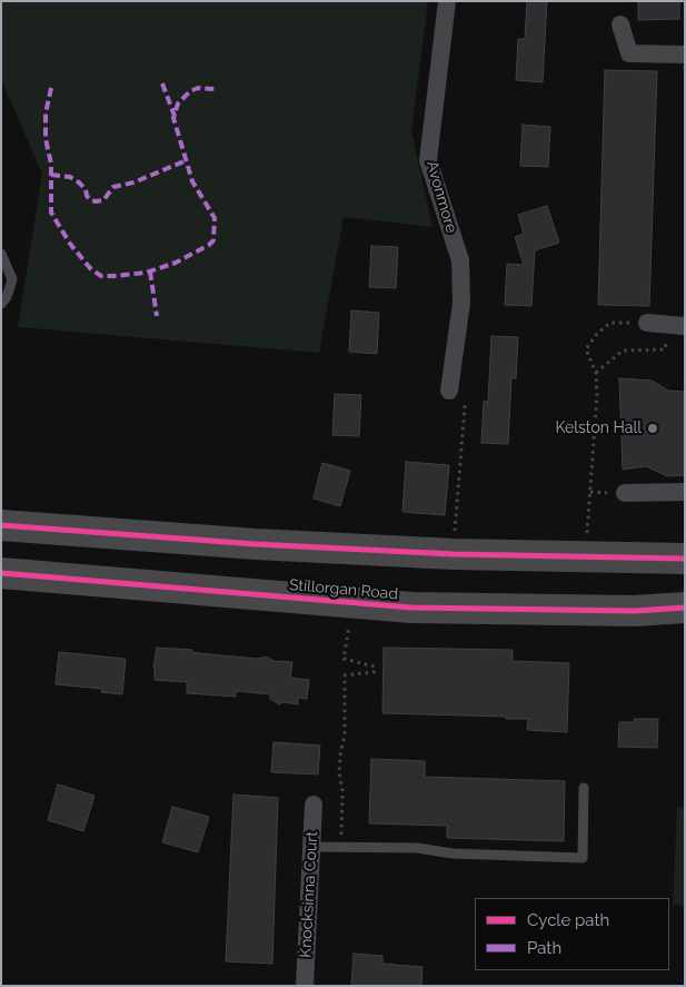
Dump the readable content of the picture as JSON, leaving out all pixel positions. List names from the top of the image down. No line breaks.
{"streets":{"highway":["Stillorgan Road"],"street":["Avonmore","Knocksinna Court"]},"places":["Kelston Hall"],"legend":["Cycle path","Path"]}
